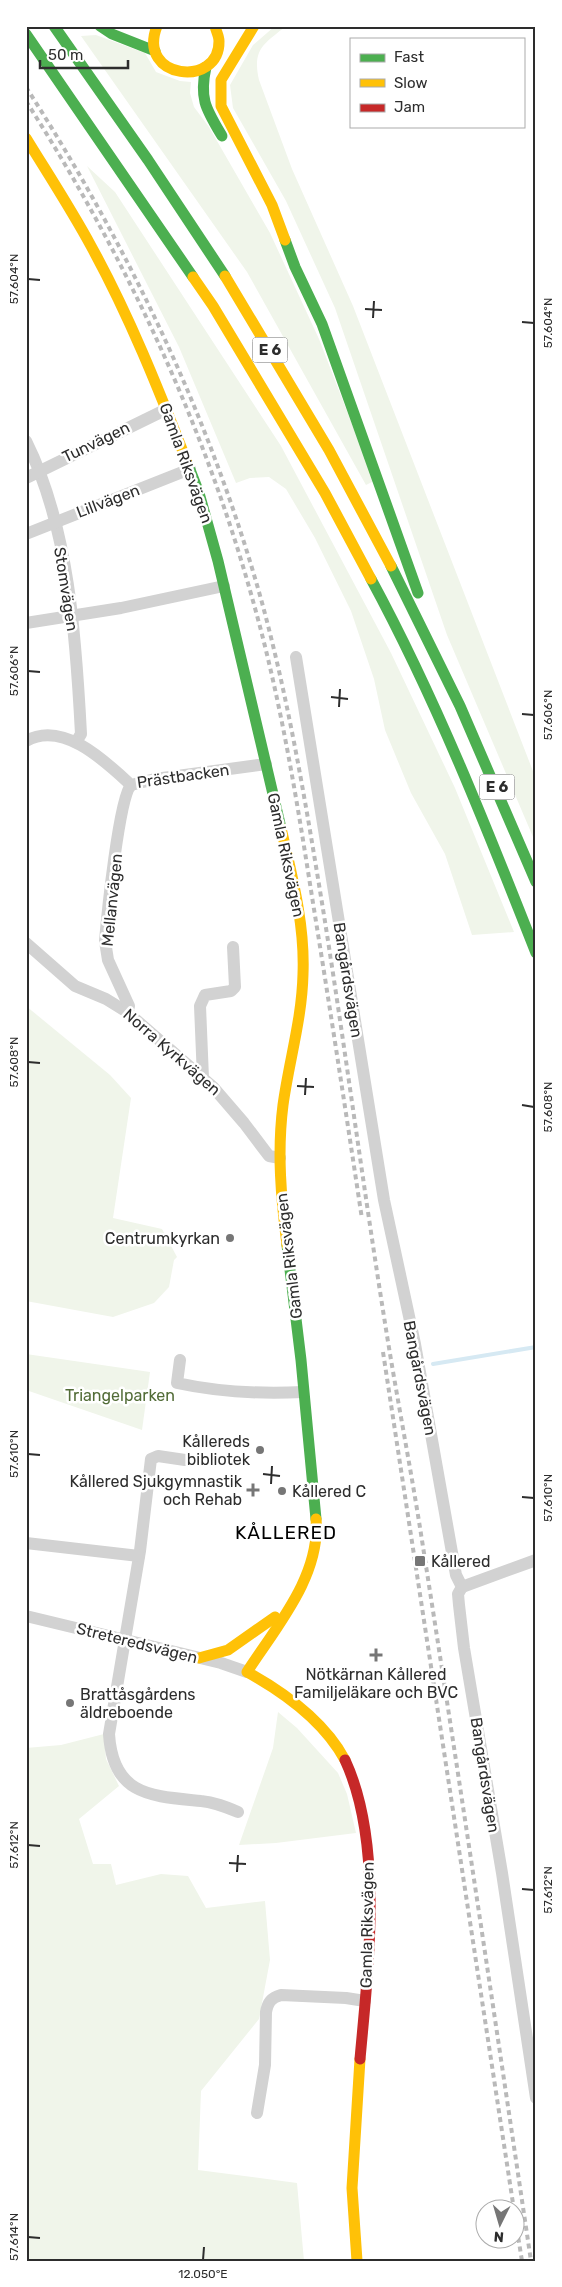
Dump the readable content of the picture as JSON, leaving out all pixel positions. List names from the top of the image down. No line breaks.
{"streets":{"main road":["E 6","Gamla Riksvägen"],"street":["Tunvägen","Lillvägen","Stomvägen","Prästbacken","Mellanvägen","Bangårdsvägen","Norra Kyrkvägen","Streteredsvägen"]},"crossings":[["Tunvägen","Gamla Riksvägen"],["Tunvägen","Stomvägen"],["Gamla Riksvägen","Lillvägen"],["Gamla Riksvägen","Prästbacken"],["Gamla Riksvägen","Norra Kyrkvägen"],["Gamla Riksvägen","Streteredsvägen"],["Lillvägen","Stomvägen"],["Stomvägen","Prästbacken"],["Prästbacken","Mellanvägen"],["Mellanvägen","Norra Kyrkvägen"]],"districts":["KÅLLERED"],"parks":["Triangelparken"],"places":{"other":["Centrumkyrkan","Kållereds bibliotek","Kållered C","Brattåsgårdens äldreboende"],"health":["Kållered Sjukgymnastik och Rehab","Nötkärnan Kållered Familjeläkare och BVC"],"transit":["Kållered"]},"legend":["Fast","Slow","Jam"],"scale_bar":"50 m","north":"bottom","coordinates":["57.604°N","57.606°N","57.608°N","57.610°N","57.612°N","57.614°N","12.050°E"]}
